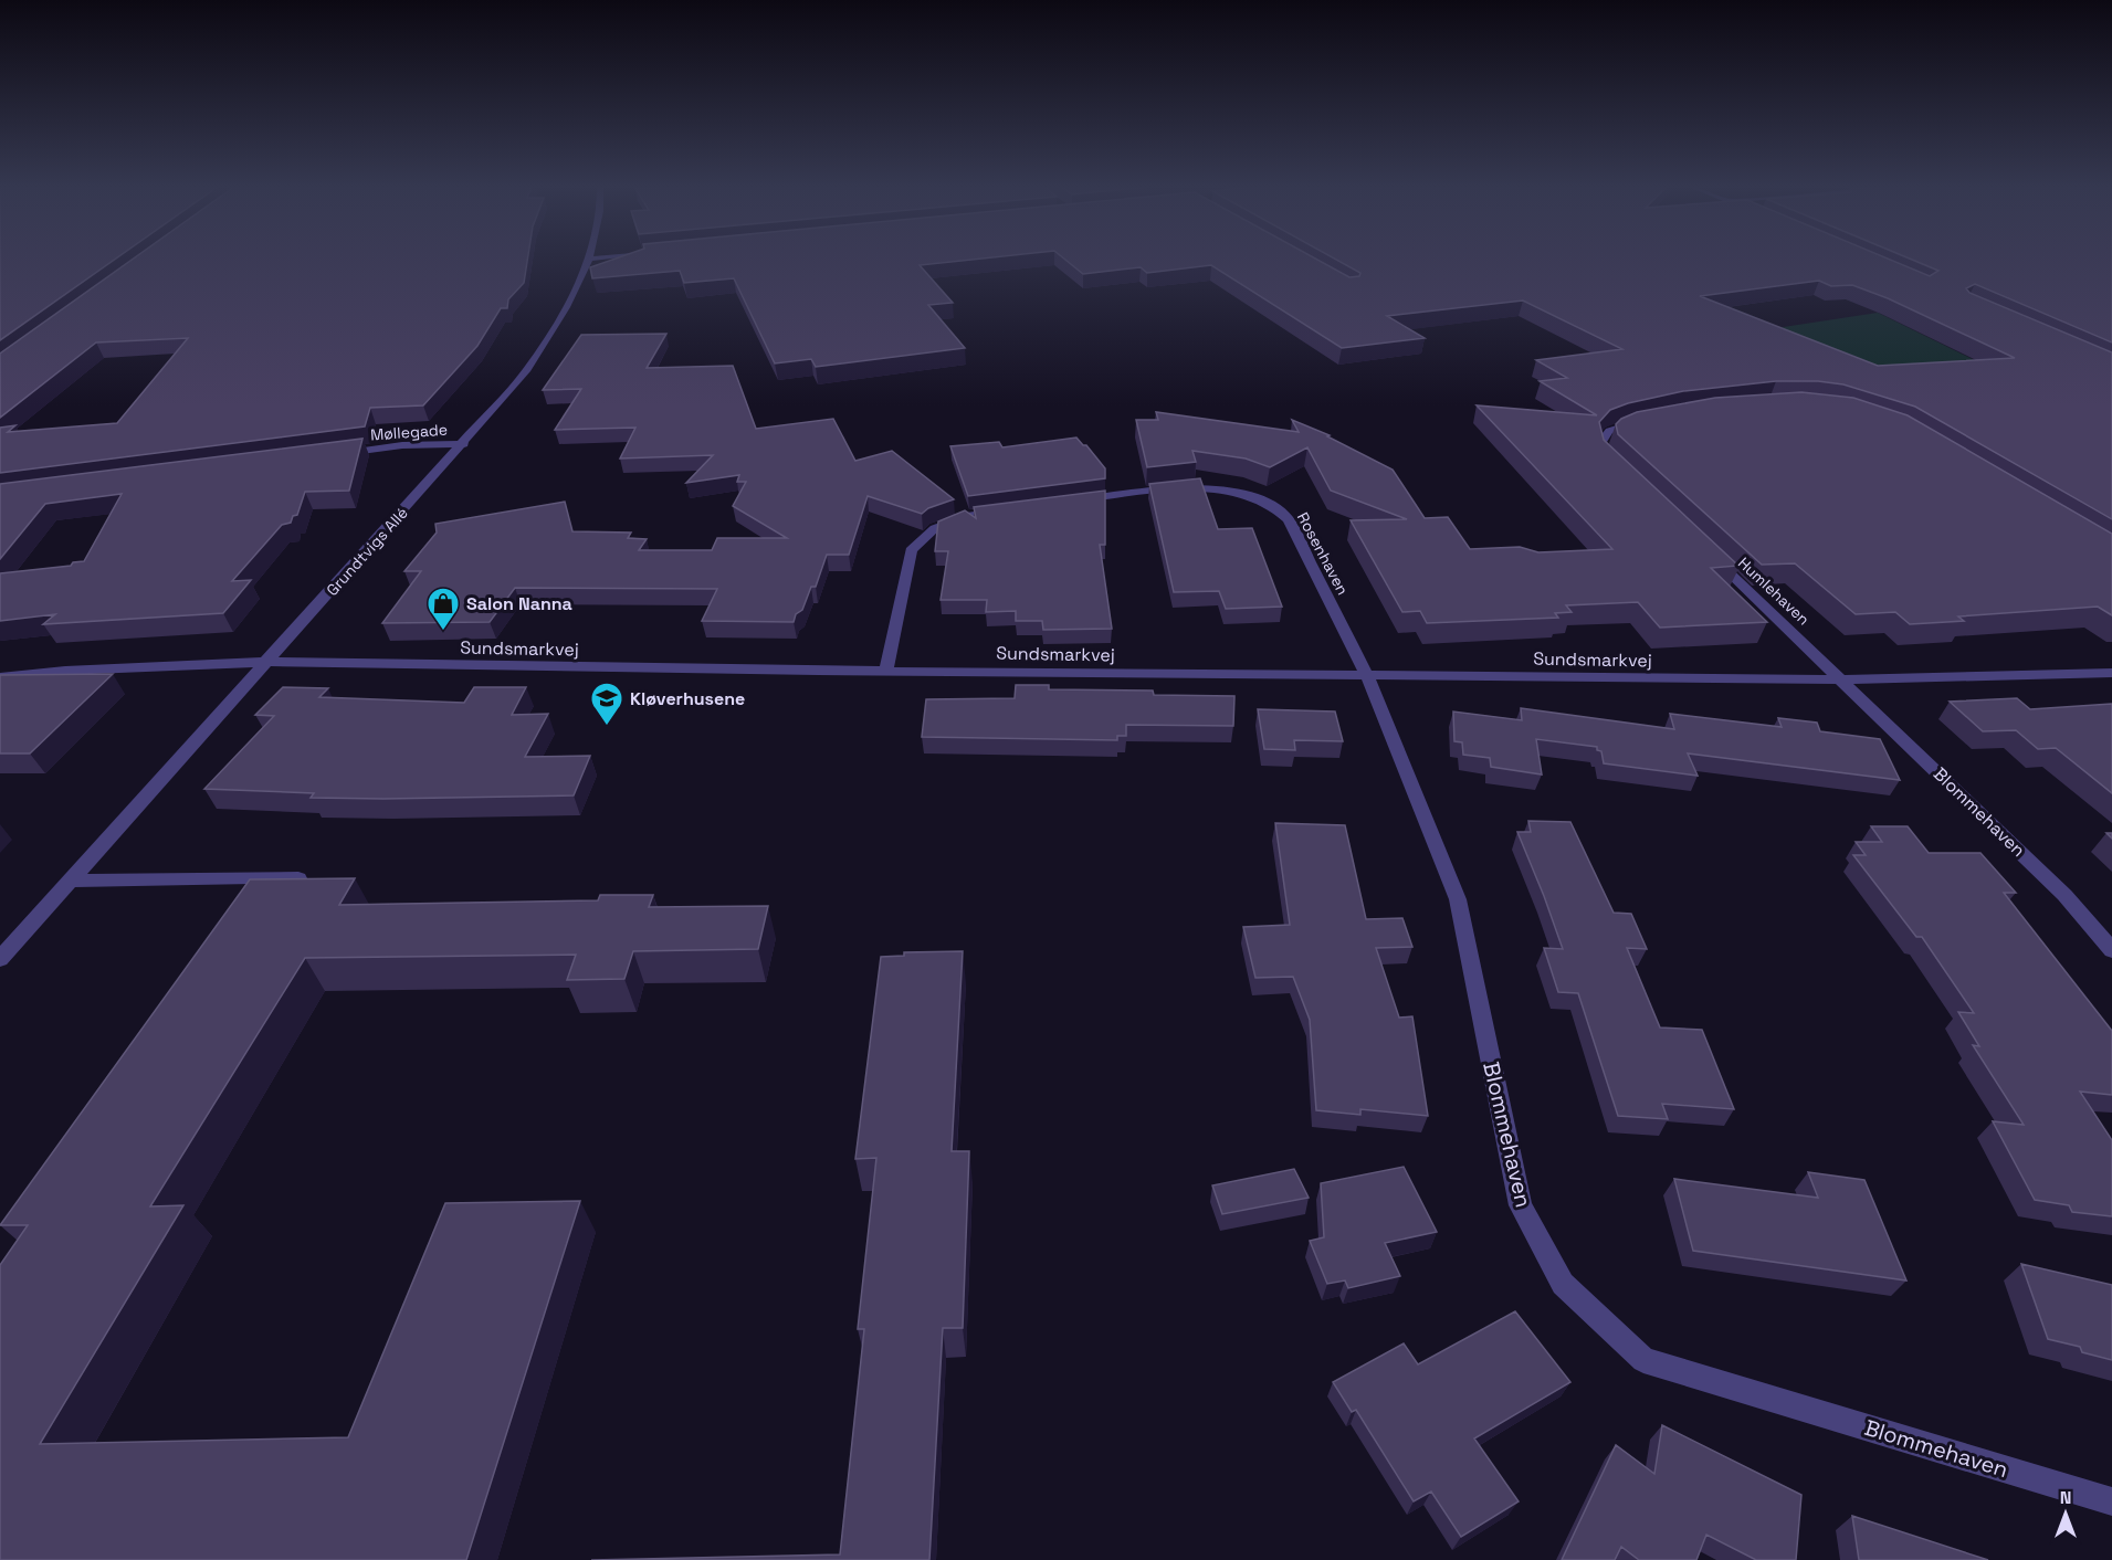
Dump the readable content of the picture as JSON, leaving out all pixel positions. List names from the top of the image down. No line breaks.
{"streets":{"street":["Møllegade","Grundtvigs Allé","Rosenhaven","Humlehaven","Sundsmarkvej","Blommehaven"]},"crossings":[["Møllegade","Grundtvigs Allé"],["Grundtvigs Allé","Sundsmarkvej"],["Rosenhaven","Sundsmarkvej"],["Rosenhaven","Blommehaven"],["Humlehaven","Sundsmarkvej"],["Humlehaven","Blommehaven"],["Sundsmarkvej","Blommehaven"]],"places":{"shop":["Salon Nanna"],"school or university":["Kløverhusene"]},"north":"top"}
